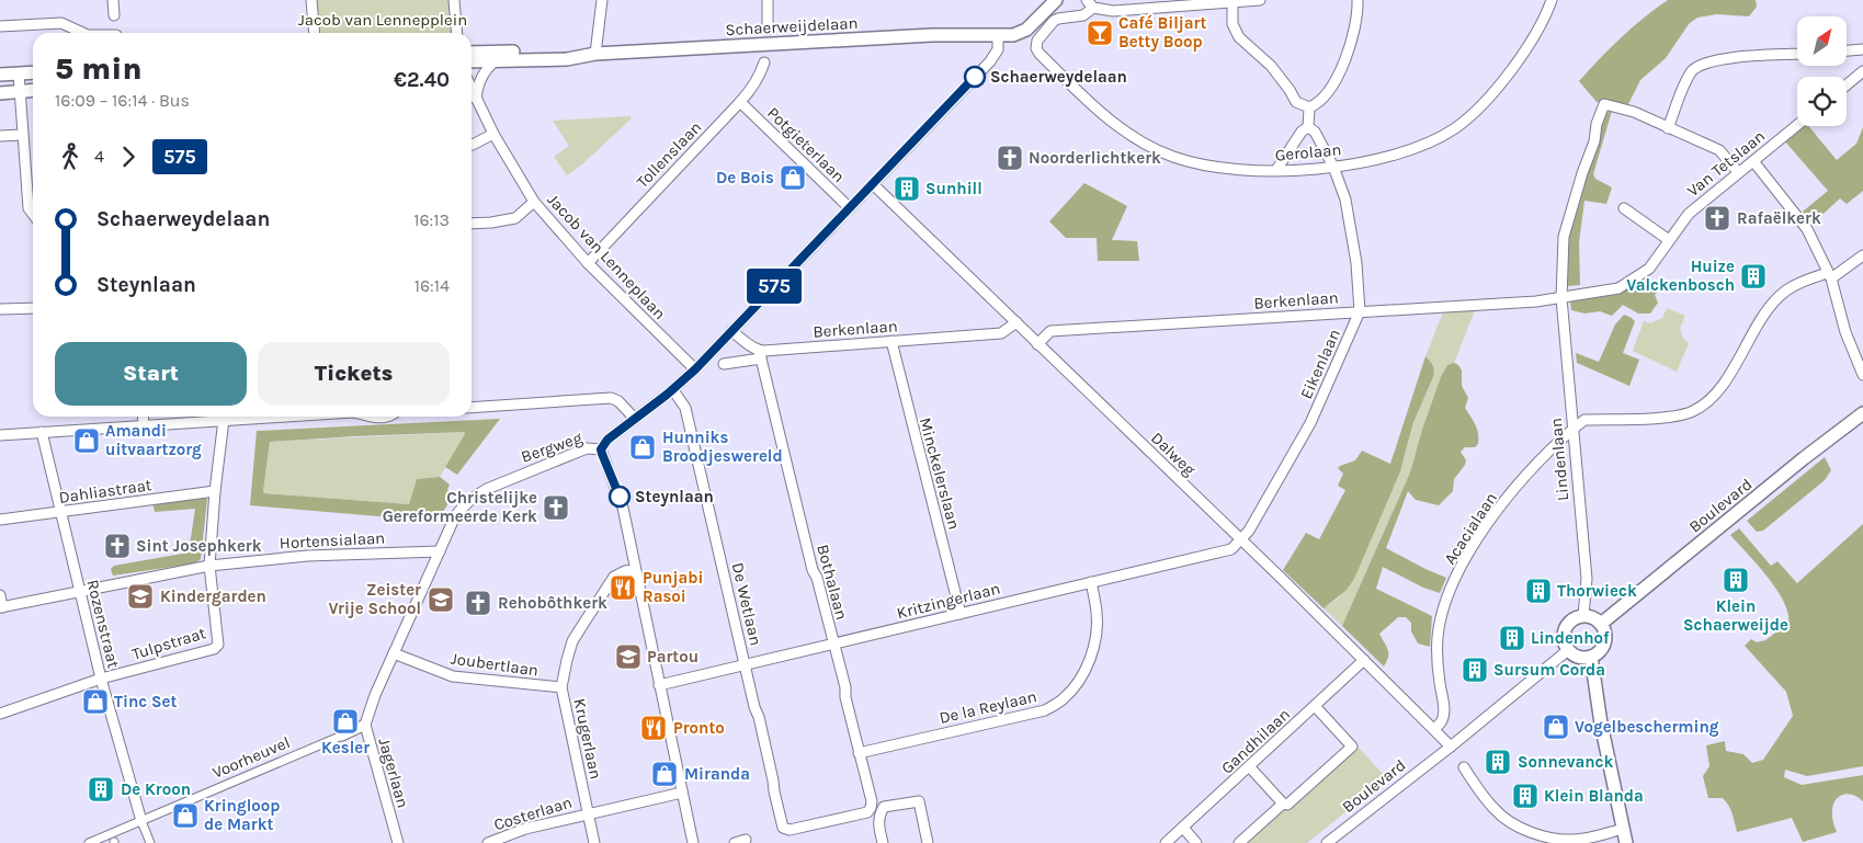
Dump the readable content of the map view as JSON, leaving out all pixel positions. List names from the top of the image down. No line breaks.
{"streets":{"street":["Schaerweijdelaan","Potgieterlaan","Gerolaan","Tollenslaan","Van Tetslaan","Jacob van Lenneplaan","Berkenlaan","Eikenlaan","Bergweg","Dalweg","Lindenlaan","Minckelerslaan","Dahliastraat","Boulevard","Acacialaan","Hortensialaan","Bothalaan","Kritzingerlaan","De Wetlaan","Rozenstraat","Tulpstraat","Joubertlaan","De la Reylaan","Krugerlaan","Gandhilaan","Voorheuvel","Jagerlaan","Costerlaan"]},"crossings":[["Schaerweijdelaan","Bergweg"],["Potgieterlaan","Tollenslaan"],["Potgieterlaan","Bergweg"],["Gerolaan","Eikenlaan"],["Tollenslaan","Jacob van Lenneplaan"],["Van Tetslaan","Berkenlaan"],["Van Tetslaan","Lindenlaan"],["Jacob van Lenneplaan","Bergweg"],["Berkenlaan","Eikenlaan"],["Berkenlaan","Dalweg"],["Berkenlaan","Lindenlaan"],["Berkenlaan","Minckelerslaan"],["Berkenlaan","Bothalaan"],["Eikenlaan","Dalweg"],["Eikenlaan","Kritzingerlaan"],["Bergweg","Dalweg"],["Bergweg","Hortensialaan"],["Bergweg","De Wetlaan"],["Bergweg","Joubertlaan"],["Bergweg","Jagerlaan"],["Dalweg","Boulevard"],["Dalweg","Acacialaan"],["Dalweg","Kritzingerlaan"],["Dalweg","Gandhilaan"],["Lindenlaan","Boulevard"],["Lindenlaan","Acacialaan"],["Minckelerslaan","Kritzingerlaan"],["Dahliastraat","Rozenstraat"],["Dahliastraat","Tulpstraat"],["Hortensialaan","Rozenstraat"],["Hortensialaan","Tulpstraat"],["Bothalaan","Kritzingerlaan"],["Bothalaan","De Wetlaan"],["Bothalaan","De la Reylaan"],["Kritzingerlaan","De Wetlaan"],["Kritzingerlaan","De la Reylaan"],["Rozenstraat","Tulpstraat"],["Rozenstraat","Voorheuvel"],["Joubertlaan","Krugerlaan"],["Krugerlaan","Costerlaan"],["Voorheuvel","Jagerlaan"]],"parks":["Jacob van Lennepplein"],"places":{"bar":["Café Biljart Betty Boop"],"other":["Schaerweydelaan","Steynlaan"],"church":["Noorderlichtkerk","Rafaëlkerk","Christelijke Gereformeerde Kerk","Sint Josephkerk","Rehobôthkerk"],"shop":["De Bois","Amandi uitvaartzorg","Hunniks Broodjeswereld","Tinc Set","Kesler","Vogelbescherming","Miranda","Kringloop de Markt"],"building":["Sunhill","Huize Valckenbosch","Klein Schaerweijde","Thorwieck","Lindenhof","Sursum Corda","Sonnevanck","De Kroon","Klein Blanda"],"restaurant":["Punjabi Rasoi","Pronto"],"school or university":["Kindergarden","Zeister Vrije School","Partou"]},"lines":["bus line 575"],"north":"top right","page":{"on_map":"575","heading":["5 min","16:09 – 16:14 · Bus","€2.40"],"legs":["4","575"],"list":[{"name":"Schaerweydelaan","value":"16:13"},{"name":"Steynlaan","value":"16:14"}],"buttons":["Start","Tickets"]}}
